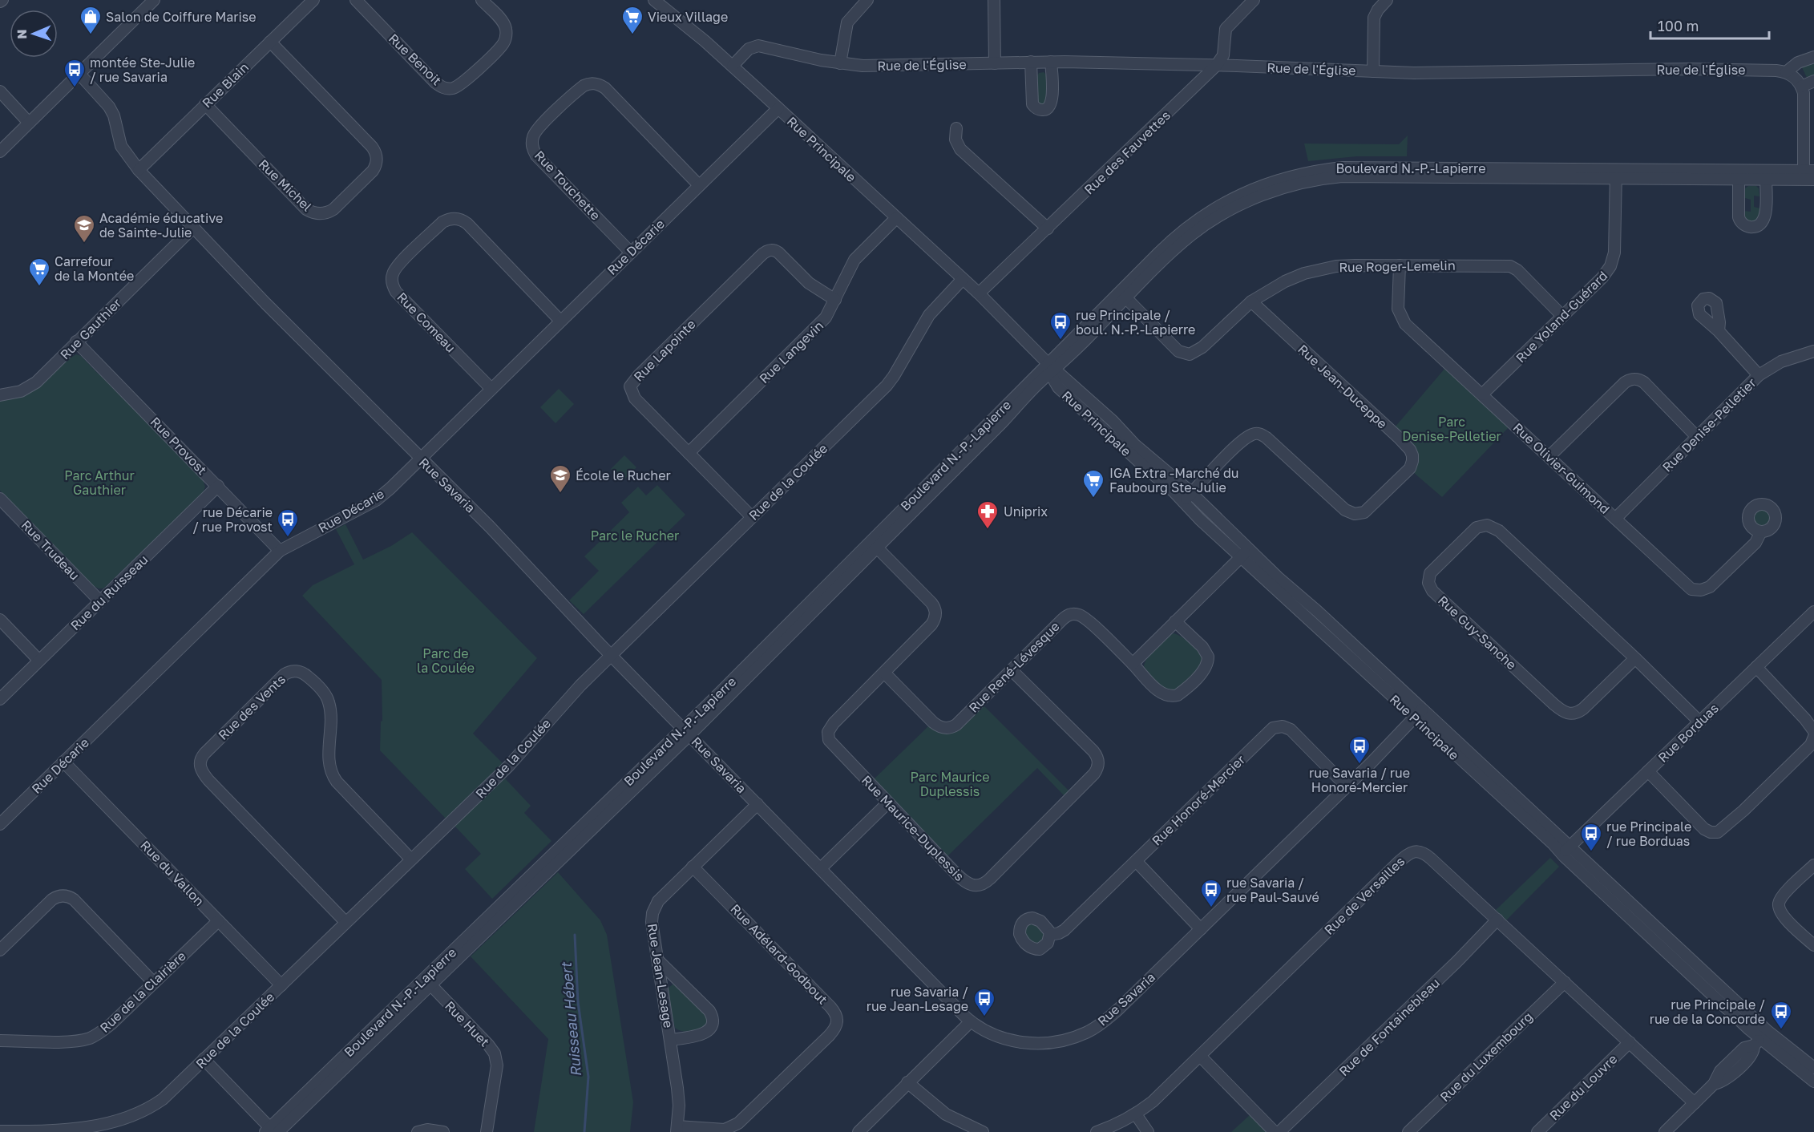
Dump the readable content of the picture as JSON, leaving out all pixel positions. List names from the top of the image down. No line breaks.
{"streets":{"street":["Rue Benoit","Rue de l'Église","Rue Blain","Rue Principale","Rue des Fauvettes","Boulevard N.-P.-Lapierre","Rue Michel","Rue Touchette","Rue Décarie","Rue Roger-Lemelin","Rue Yoland-Guérard","Rue Comeau","Rue Gauthier","Rue Lapointe","Rue Langevin","Rue Jean-Duceppe","Rue Denise-Pelletier","Rue Provost","Rue Olivier-Guimond","Rue de la Coulée","Rue Savaria","Rue Trudeau","Rue du Ruisseau","Rue Guy-Sanche","Rue René-Lévesque","Rue des Vents","Rue Borduas","Rue Honoré-Mercier","Rue Maurice-Duplessis","Rue du Vallon","Rue de Versailles","Rue Adélard-Godbout","Rue Jean-Lesage","Rue de la Clairière","Rue Huet","Rue de Fontainebleau","Rue du Luxembourg","Rue du Louvre"]},"crossings":[["Rue de l'Église","Rue Principale"],["Rue de l'Église","Rue des Fauvettes"],["Rue Blain","Rue Michel"],["Rue Blain","Rue Savaria"],["Rue Principale","Rue des Fauvettes"],["Rue Principale","Boulevard N.-P.-Lapierre"],["Rue Principale","Rue Décarie"],["Rue Principale","Rue Langevin"],["Rue Principale","Rue Jean-Duceppe"],["Rue Principale","Rue de la Coulée"],["Rue Principale","Rue Savaria"],["Rue Principale","Rue Borduas"],["Boulevard N.-P.-Lapierre","Rue Roger-Lemelin"],["Boulevard N.-P.-Lapierre","Rue Yoland-Guérard"],["Boulevard N.-P.-Lapierre","Rue Savaria"],["Boulevard N.-P.-Lapierre","Rue Maurice-Duplessis"],["Boulevard N.-P.-Lapierre","Rue Huet"],["Rue Touchette","Rue Décarie"],["Rue Décarie","Rue Comeau"],["Rue Décarie","Rue Provost"],["Rue Décarie","Rue Savaria"],["Rue Décarie","Rue du Vallon"],["Rue Roger-Lemelin","Rue Yoland-Guérard"],["Rue Roger-Lemelin","Rue Jean-Duceppe"],["Rue Roger-Lemelin","Rue Olivier-Guimond"],["Rue Yoland-Guérard","Rue Olivier-Guimond"],["Rue Gauthier","Rue Provost"],["Rue Gauthier","Rue Savaria"],["Rue Lapointe","Rue Langevin"],["Rue Lapointe","Rue de la Coulée"],["Rue Denise-Pelletier","Rue Olivier-Guimond"],["Rue Provost","Rue du Ruisseau"],["Rue de la Coulée","Rue Savaria"],["Rue de la Coulée","Rue des Vents"],["Rue de la Coulée","Rue du Vallon"],["Rue Savaria","Rue Honoré-Mercier"],["Rue Savaria","Rue Jean-Lesage"],["Rue Trudeau","Rue du Ruisseau"],["Rue Guy-Sanche","Rue Borduas"],["Rue René-Lévesque","Rue Maurice-Duplessis"],["Rue du Vallon","Rue de la Clairière"],["Rue de Versailles","Rue de Fontainebleau"],["Rue de Versailles","Rue du Luxembourg"],["Rue de Versailles","Rue du Louvre"],["Rue Adélard-Godbout","Rue Jean-Lesage"]],"water":["Ruisseau Hébert"],"parks":["Parc Denise-Pelletier","Parc Arthur Gauthier","Parc le Rucher","Parc de la Coulée","Parc Maurice Duplessis"],"places":{"shop":["Salon de Coiffure Marise"],"supermarket":["Vieux Village","Carrefour de la Montée","IGA Extra -Marché du Faubourg Ste-Julie"],"bus stop":["montée Ste-Julie / rue Savaria","rue Principale / boul. N.-P.-Lapierre","rue Décarie / rue Provost","rue Savaria / rue Honoré-Mercier","rue Principale / rue Borduas","rue Savaria / rue Paul-Sauvé","rue Savaria / rue Jean-Lesage","rue Principale / rue de la Concorde"],"school or university":["Académie éducative de Sainte-Julie","École le Rucher"],"pharmacy":["Uniprix"]},"scale_bar":"100 m","north":"left"}
